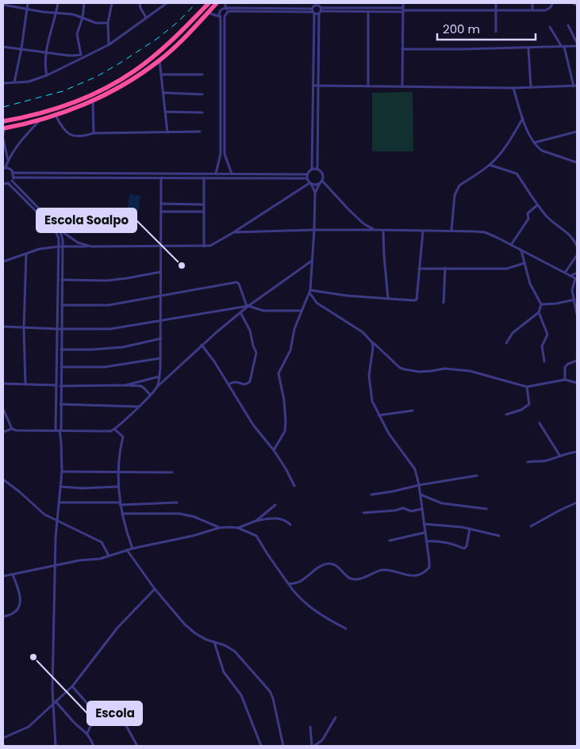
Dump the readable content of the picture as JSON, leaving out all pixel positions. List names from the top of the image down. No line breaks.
{"places":["Escola Soalpo","Escola"],"scale_bar":"200 m"}
